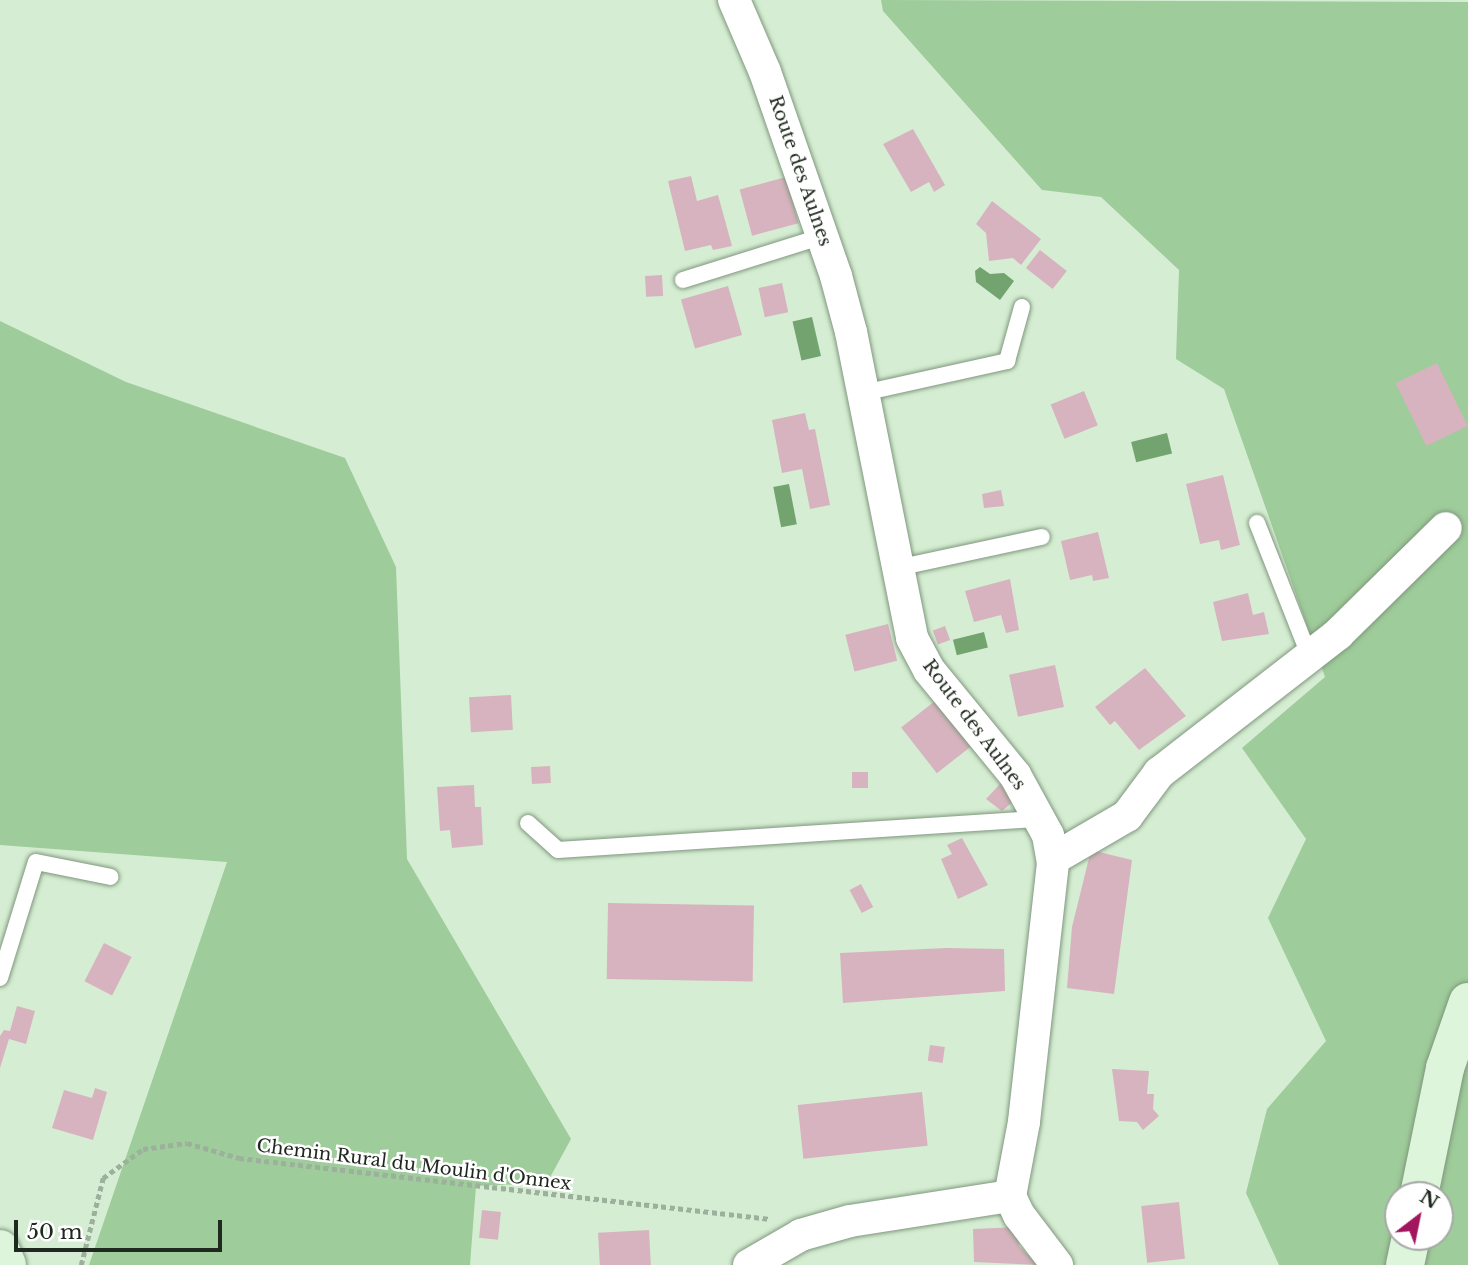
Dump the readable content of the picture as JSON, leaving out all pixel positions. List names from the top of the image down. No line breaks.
{"streets":{"street":["Route des Aulnes"],"path":["Chemin Rural du Moulin d'Onnex"]},"scale_bar":"50 m","north":"top right"}
